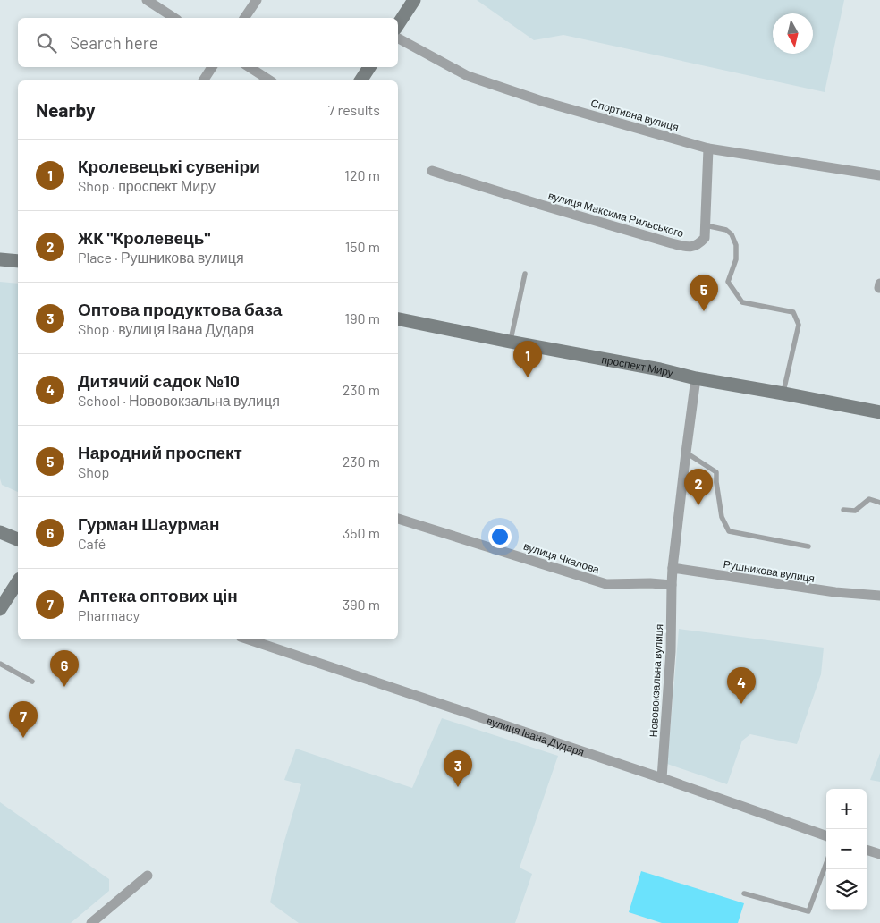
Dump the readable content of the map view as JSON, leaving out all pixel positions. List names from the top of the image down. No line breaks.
{"streets":{"street":["Спортивна вулиця","вулиця Максима Рильського","проспект Миру","вулиця Чкалова","Рушникова вулиця","Нововокзальна вулиця","вулиця Івана Дударя"]},"crossings":[["Спортивна вулиця","вулиця Максима Рильського"],["вулиця Чкалова","Нововокзальна вулиця"],["Нововокзальна вулиця","вулиця Івана Дударя"]],"north":"bottom","page":{"search":"Search here","heading":["Nearby","7 results"],"list":[{"mark":"1","name":"Кролевецькі сувеніри","note":"Shop · проспект Миру","value":"120 m"},{"mark":"2","name":"ЖК \"Кролевець\"","note":"Place · Рушникова вулиця","value":"150 m"},{"mark":"3","name":"Оптова продуктова база","note":"Shop · вулиця Івана Дударя","value":"190 m"},{"mark":"4","name":"Дитячий садок №10","note":"School · Нововокзальна вулиця","value":"230 m"},{"mark":"5","name":"Народний проспект","note":"Shop","value":"230 m"},{"mark":"6","name":"Гурман Шаурман","note":"Café","value":"350 m"},{"mark":"7","name":"Аптека оптових цін","note":"Pharmacy","value":"390 m"}],"pins":["5","1","2","6","4","7","3"],"map_buttons":["+","−"]}}
